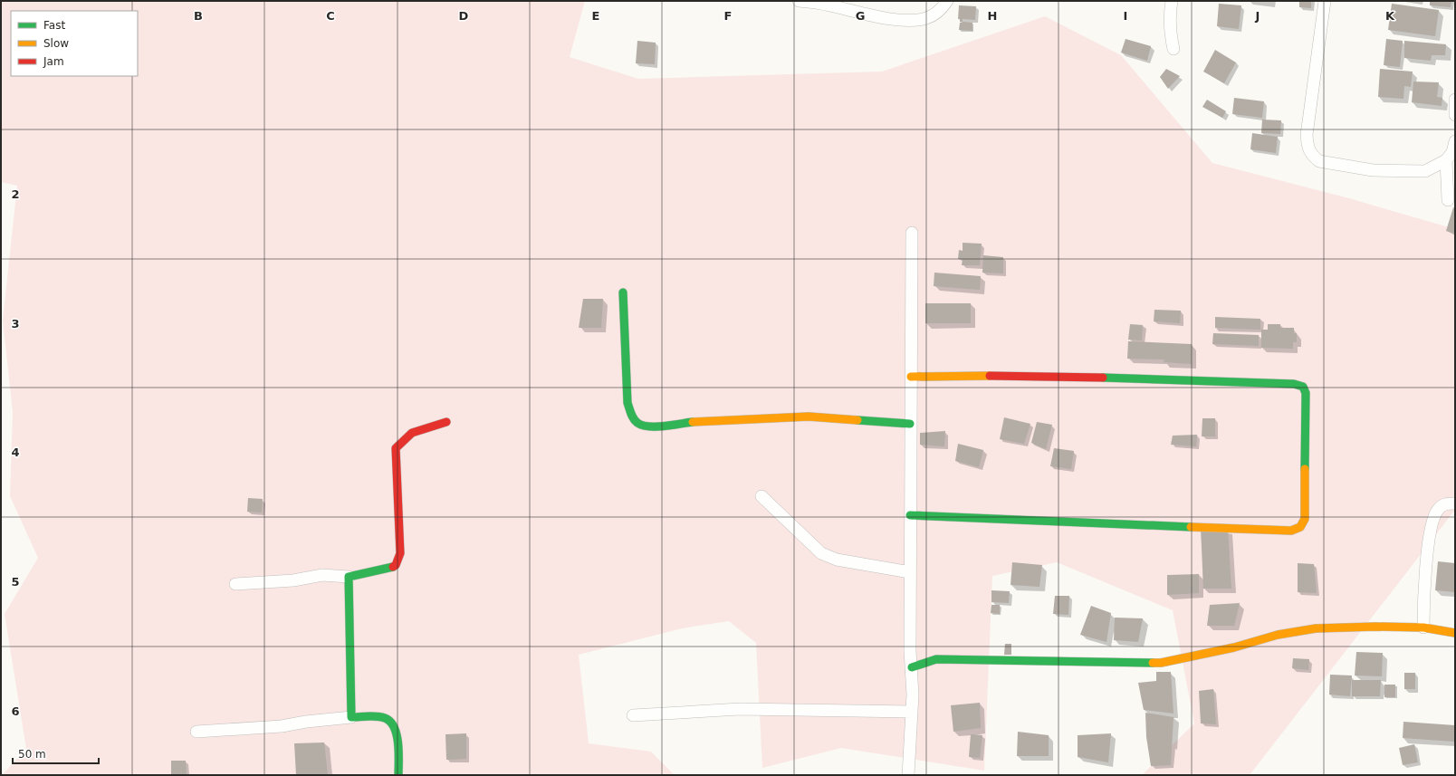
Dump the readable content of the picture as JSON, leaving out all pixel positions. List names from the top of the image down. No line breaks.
{"legend":["Fast","Slow","Jam"],"scale_bar":"50 m","grid":{"columns":["B","C","D","E","F","G","H","I","J","K"],"rows":["2","3","4","5","6"]}}
